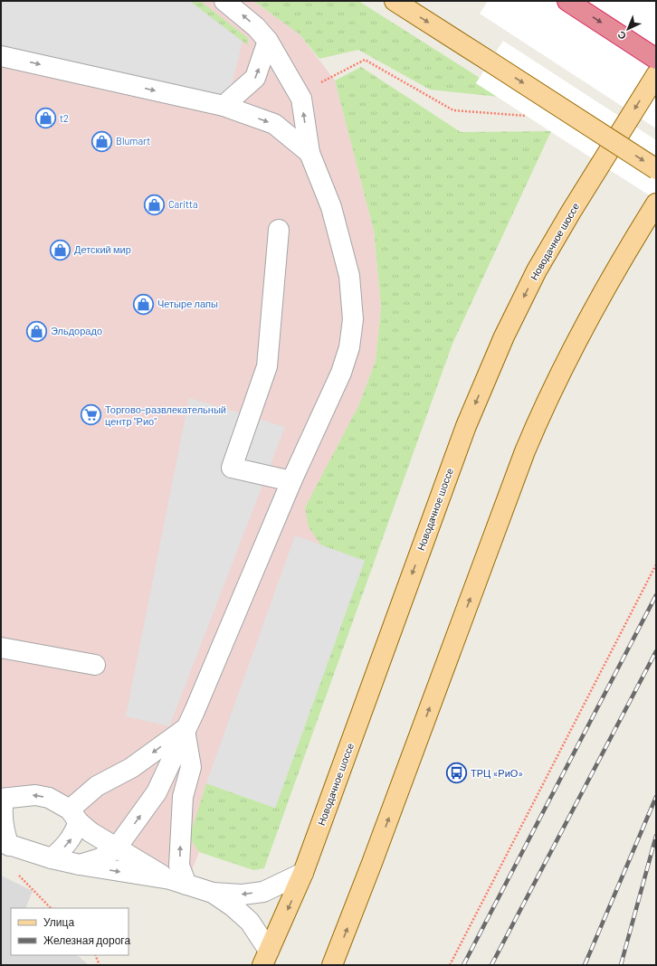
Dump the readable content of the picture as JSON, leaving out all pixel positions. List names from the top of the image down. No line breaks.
{"streets":{"main road":["Новодачное шоссе"]},"places":{"shop":["t2","Blumart","Caritta","Детский мир","Четыре лапы","Эльдорадо"],"supermarket":["Торгово–развлекательный центр \"Рио\""],"bus stop":["ТРЦ «РиО»"]},"legend":["Улица","Железная дорога"],"north":"bottom left"}
